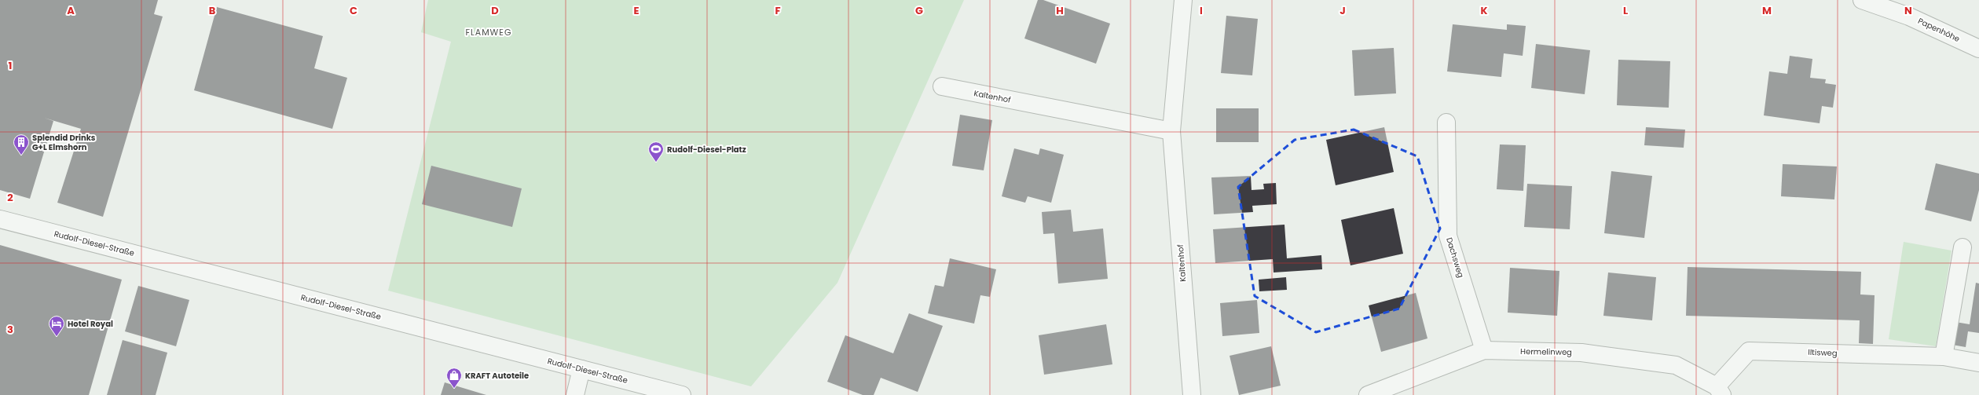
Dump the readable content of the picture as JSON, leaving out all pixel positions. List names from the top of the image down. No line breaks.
{"streets":{"street":["Papenhöhe","Kaltenhof","Rudolf-Diesel-Straße","Dachsweg","Hermelinweg","Iltisweg"]},"crossings":[["Dachsweg","Hermelinweg"],["Hermelinweg","Iltisweg"]],"districts":["FLAMWEG"],"places":{"building":["Splendid Drinks G+L Elmshorn"],"sports":["Rudolf-Diesel-Platz"],"hotel":["Hotel Royal"],"shop":["KRAFT Autoteile"]},"grid":{"columns":["A","B","C","D","E","F","G","H","I","J","K","L","M","N"],"rows":["1","2","3"]}}
